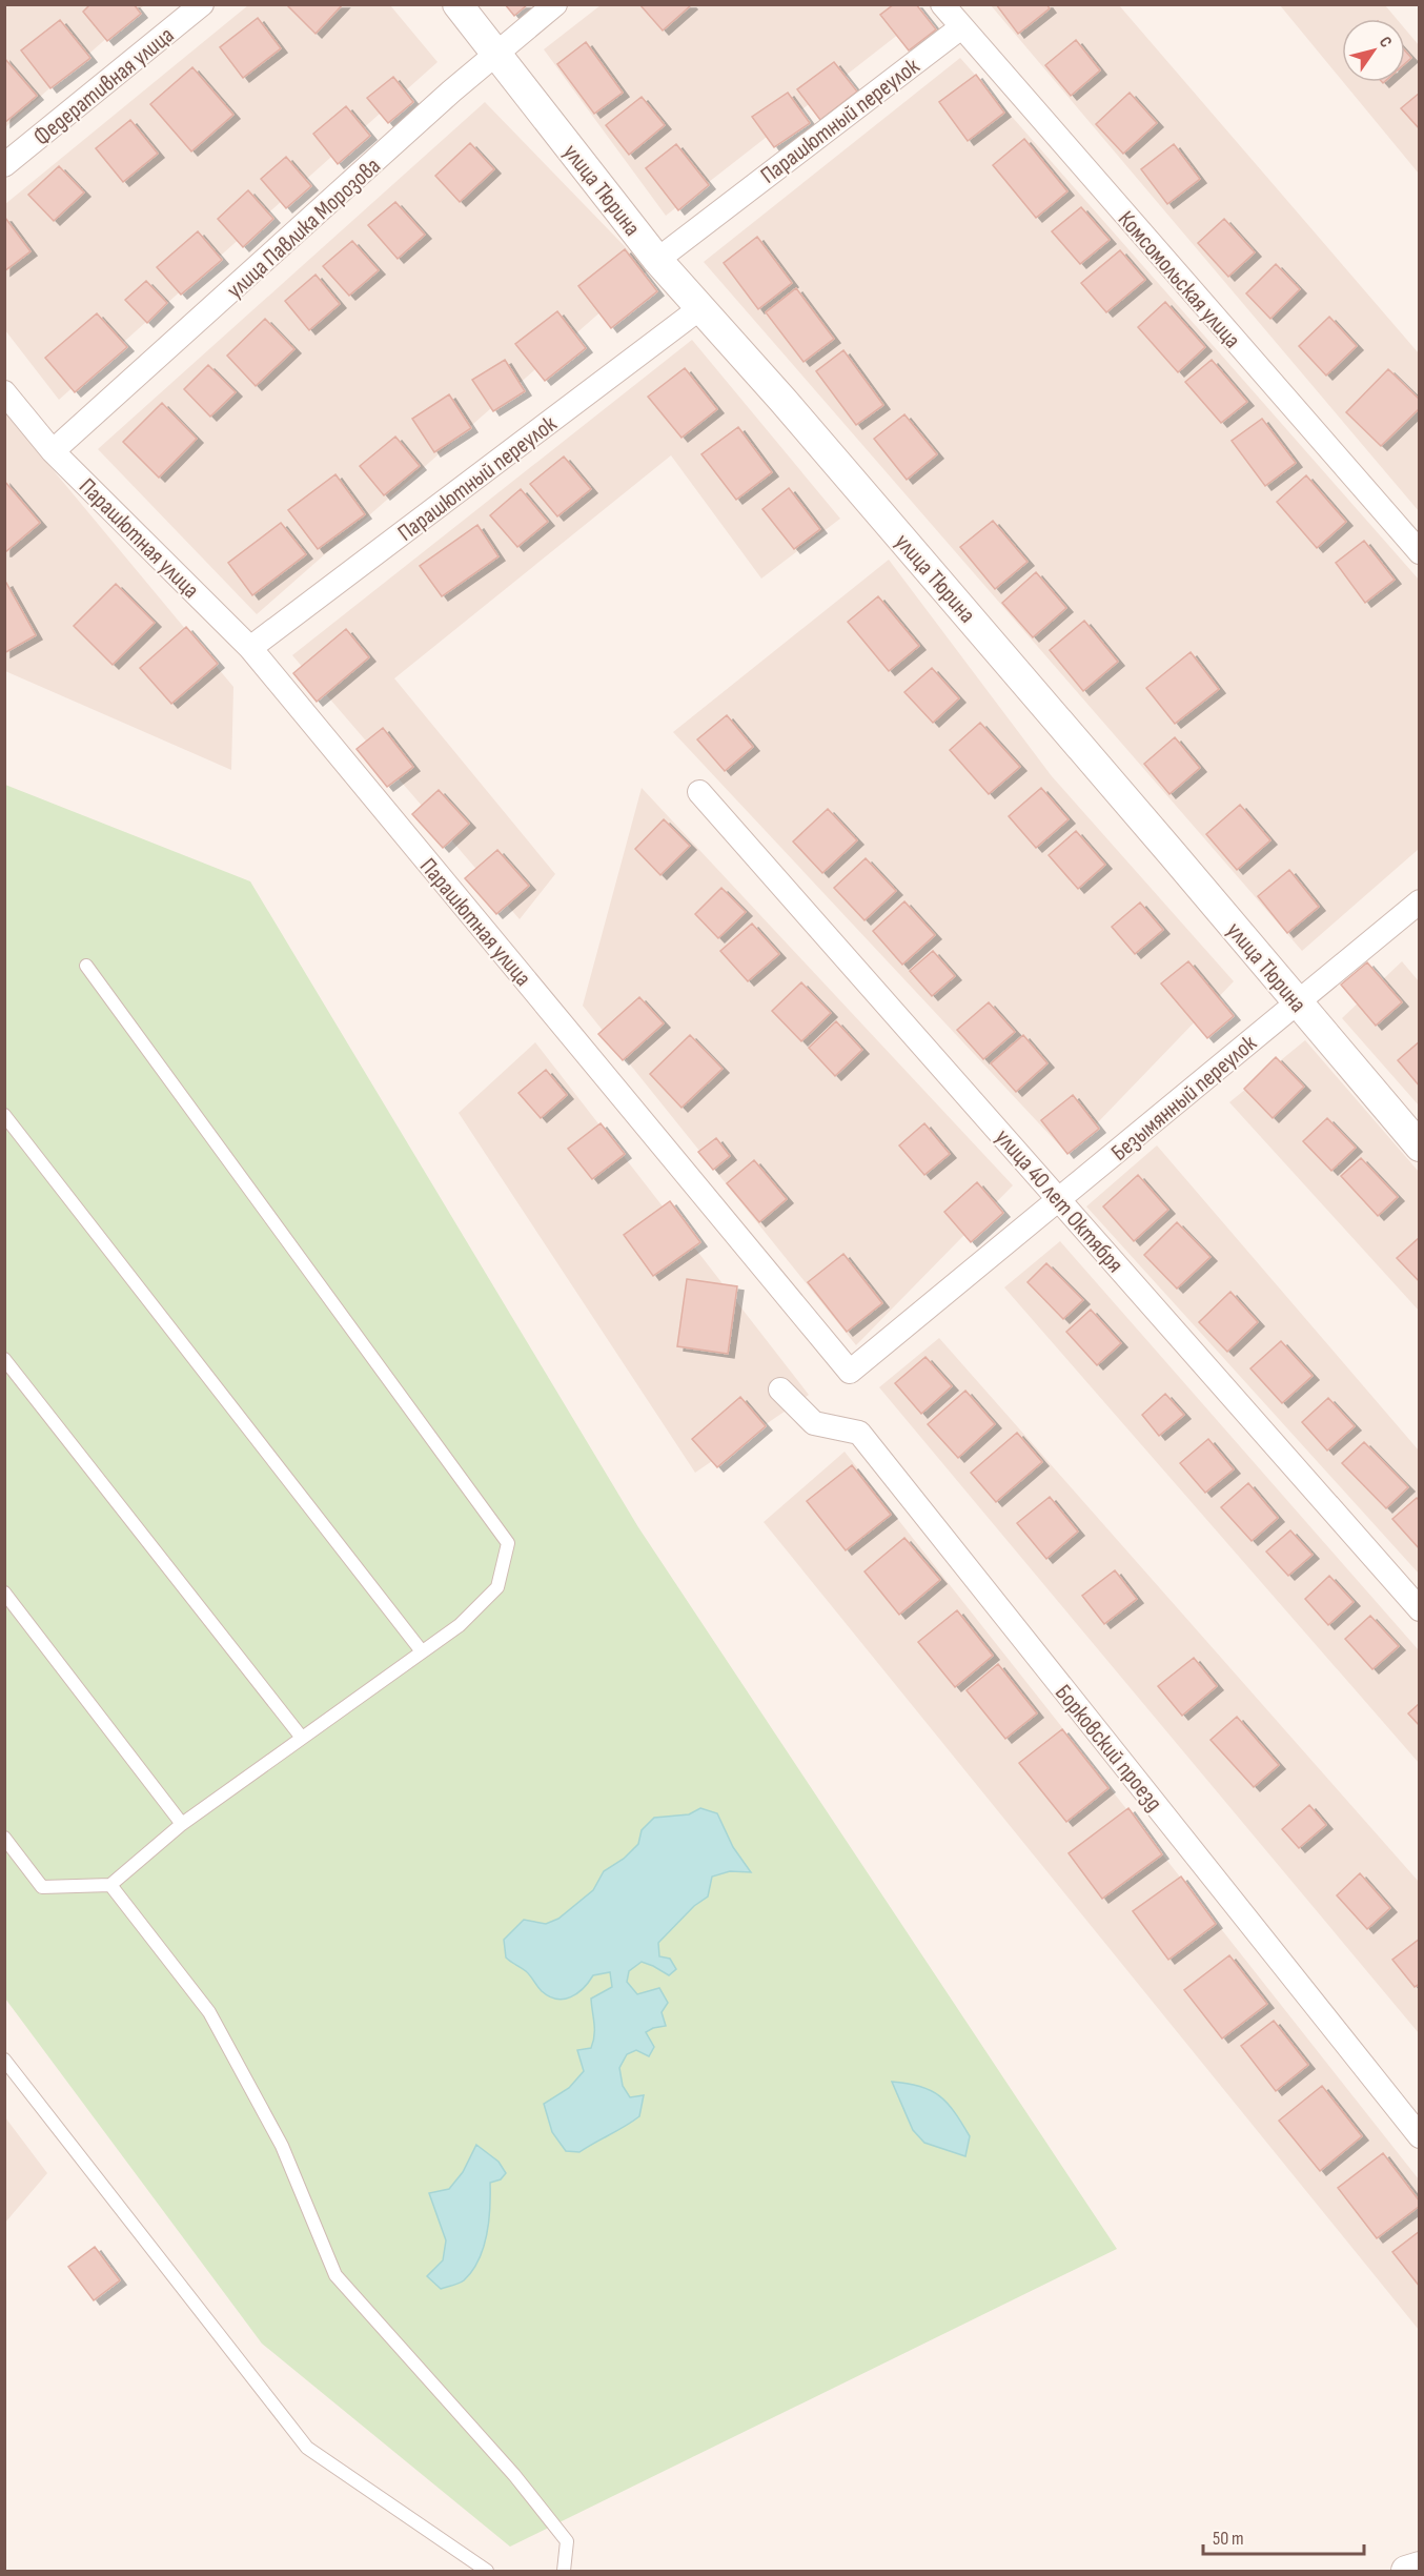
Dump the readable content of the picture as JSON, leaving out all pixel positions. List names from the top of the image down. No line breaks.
{"streets":{"street":["Федеративная улица","Парашютный переулок","улица Тюрина","улица Павлика Морозова","Комсомольская улица","Парашютная улица","Безымянный переулок","улица 40 лет Октября","Борковский проезд"]},"crossings":[["Парашютный переулок","улица Тюрина"],["Парашютный переулок","Комсомольская улица"],["Парашютный переулок","Парашютная улица"],["улица Тюрина","улица Павлика Морозова"],["улица Тюрина","Безымянный переулок"],["улица Павлика Морозова","Парашютная улица"],["Парашютная улица","Безымянный переулок"],["Безымянный переулок","улица 40 лет Октября"]],"scale_bar":"50 m","north":"top right"}
